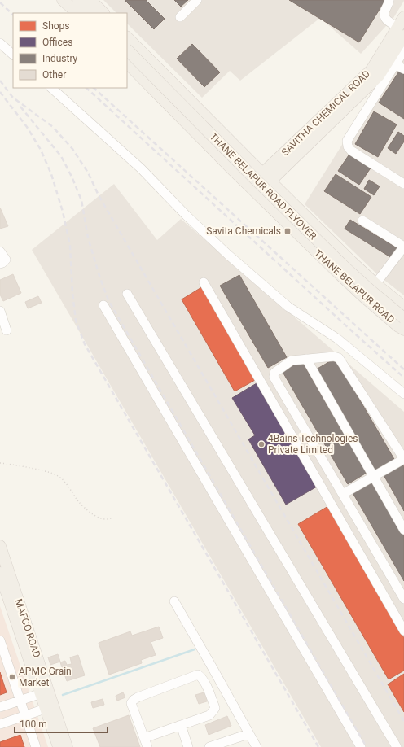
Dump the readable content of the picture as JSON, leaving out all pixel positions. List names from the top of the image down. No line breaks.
{"streets":{"main road":["SAVITHA CHEMICAL ROAD","THANE BELAPUR ROAD FLYOVER","THANE BELAPUR ROAD","MAFCO ROAD"]},"crossings":[["SAVITHA CHEMICAL ROAD","THANE BELAPUR ROAD"]],"places":{"transit":["Savita Chemicals"],"other":["4Bains Technologies Private Limited","APMC Grain Market"]},"legend":["Shops","Offices","Industry","Other"],"scale_bar":"100 m"}
